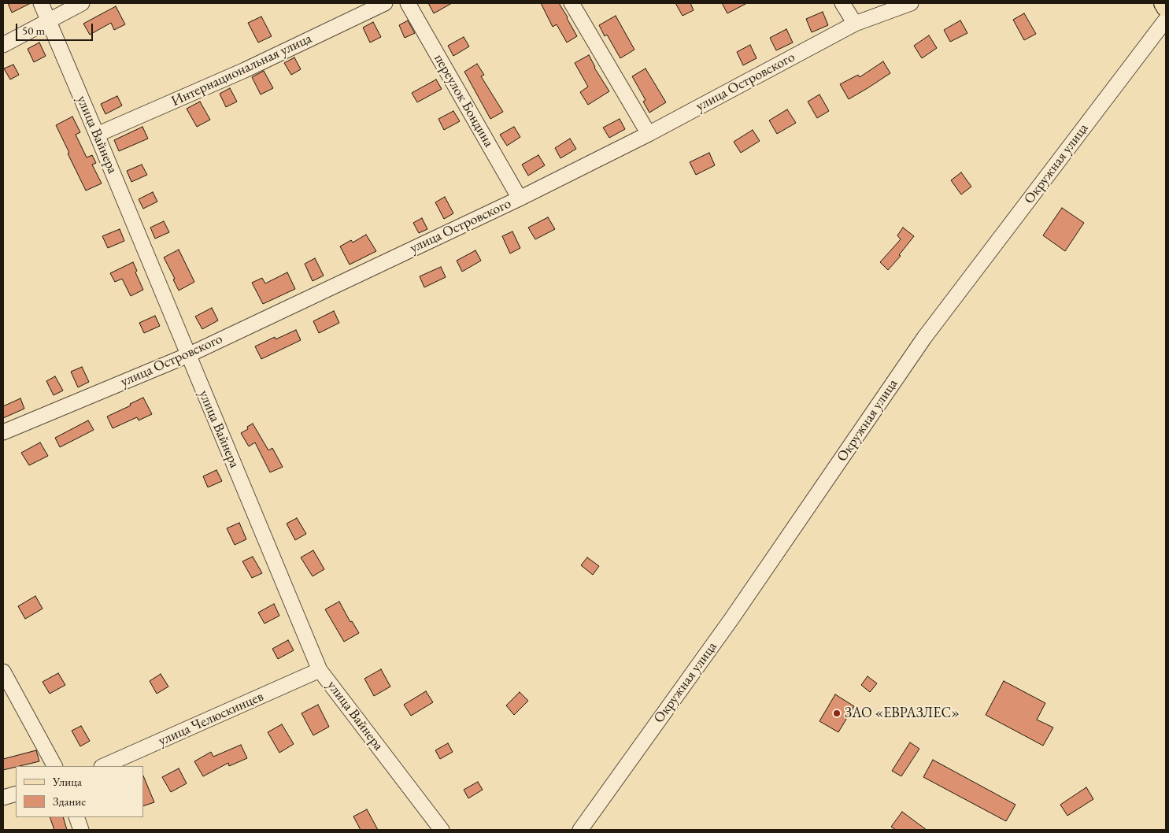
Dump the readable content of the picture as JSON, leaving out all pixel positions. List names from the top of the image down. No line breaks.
{"streets":{"street":["Интернациональная улица","улица Островского","переулок Бондина","улица Вайнера","Окружная улица","улица Челюскинцев"]},"crossings":[["Интернациональная улица","улица Вайнера"],["улица Островского","переулок Бондина"],["улица Островского","улица Вайнера"],["улица Вайнера","улица Челюскинцев"]],"places":["ЗАО «ЕВРАЗЛЕС»"],"legend":["Улица","Здание"],"scale_bar":"50 m"}
